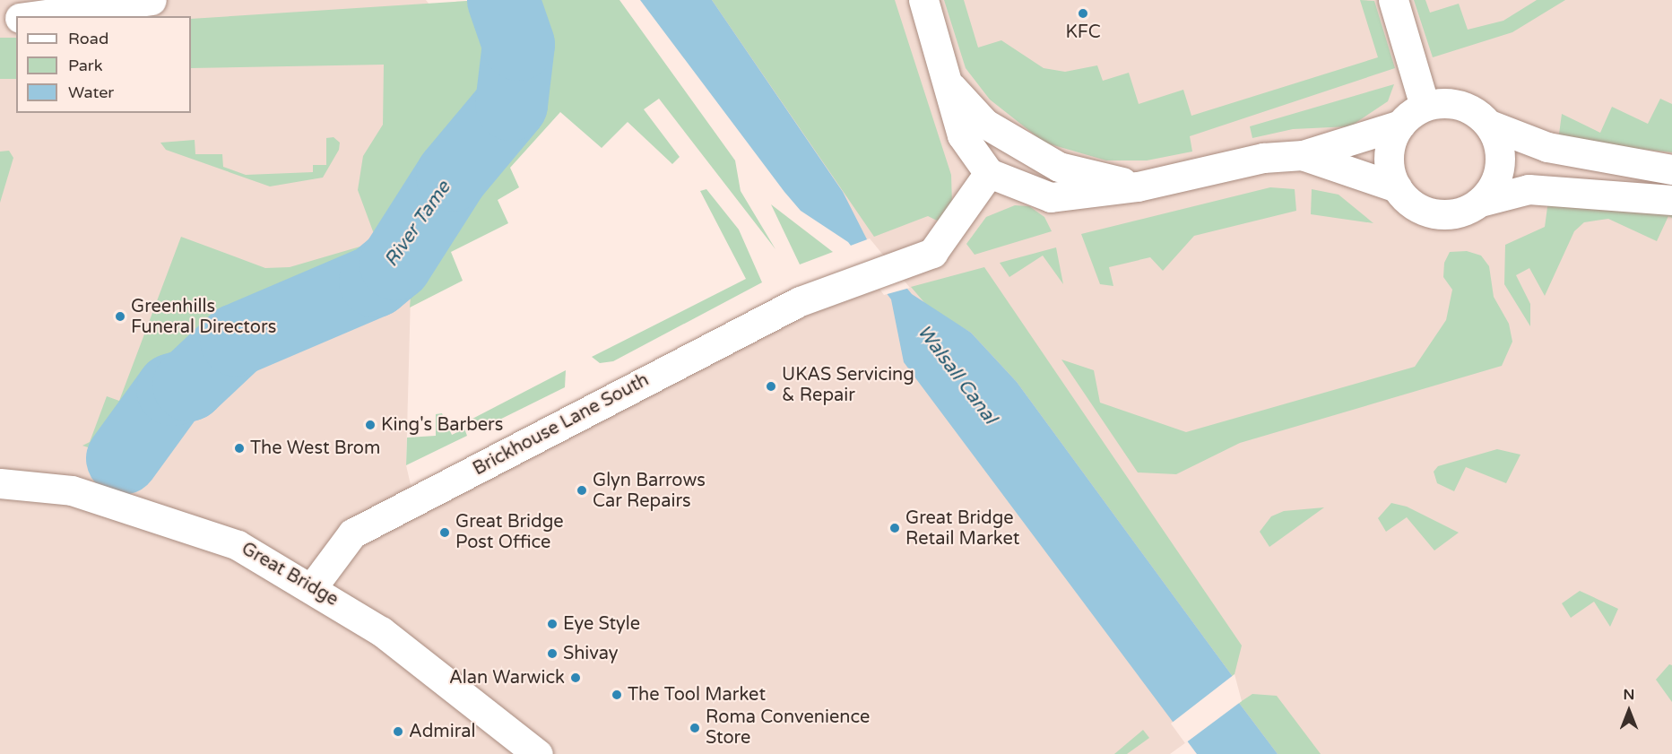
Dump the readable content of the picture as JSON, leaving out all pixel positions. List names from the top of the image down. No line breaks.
{"streets":{"main road":["Brickhouse Lane South","Great Bridge"]},"crossings":[["Brickhouse Lane South","Great Bridge"]],"water":["River Tame","Walsall Canal"],"places":["KFC","Greenhills Funeral Directors","UKAS Servicing & Repair","King's Barbers","The West Brom","Glyn Barrows Car Repairs","Great Bridge Retail Market","Great Bridge Post Office","Eye Style","Shivay","Alan Warwick","The Tool Market","Roma Convenience Store","Admiral"],"legend":["Road","Park","Water"],"north":"top"}
